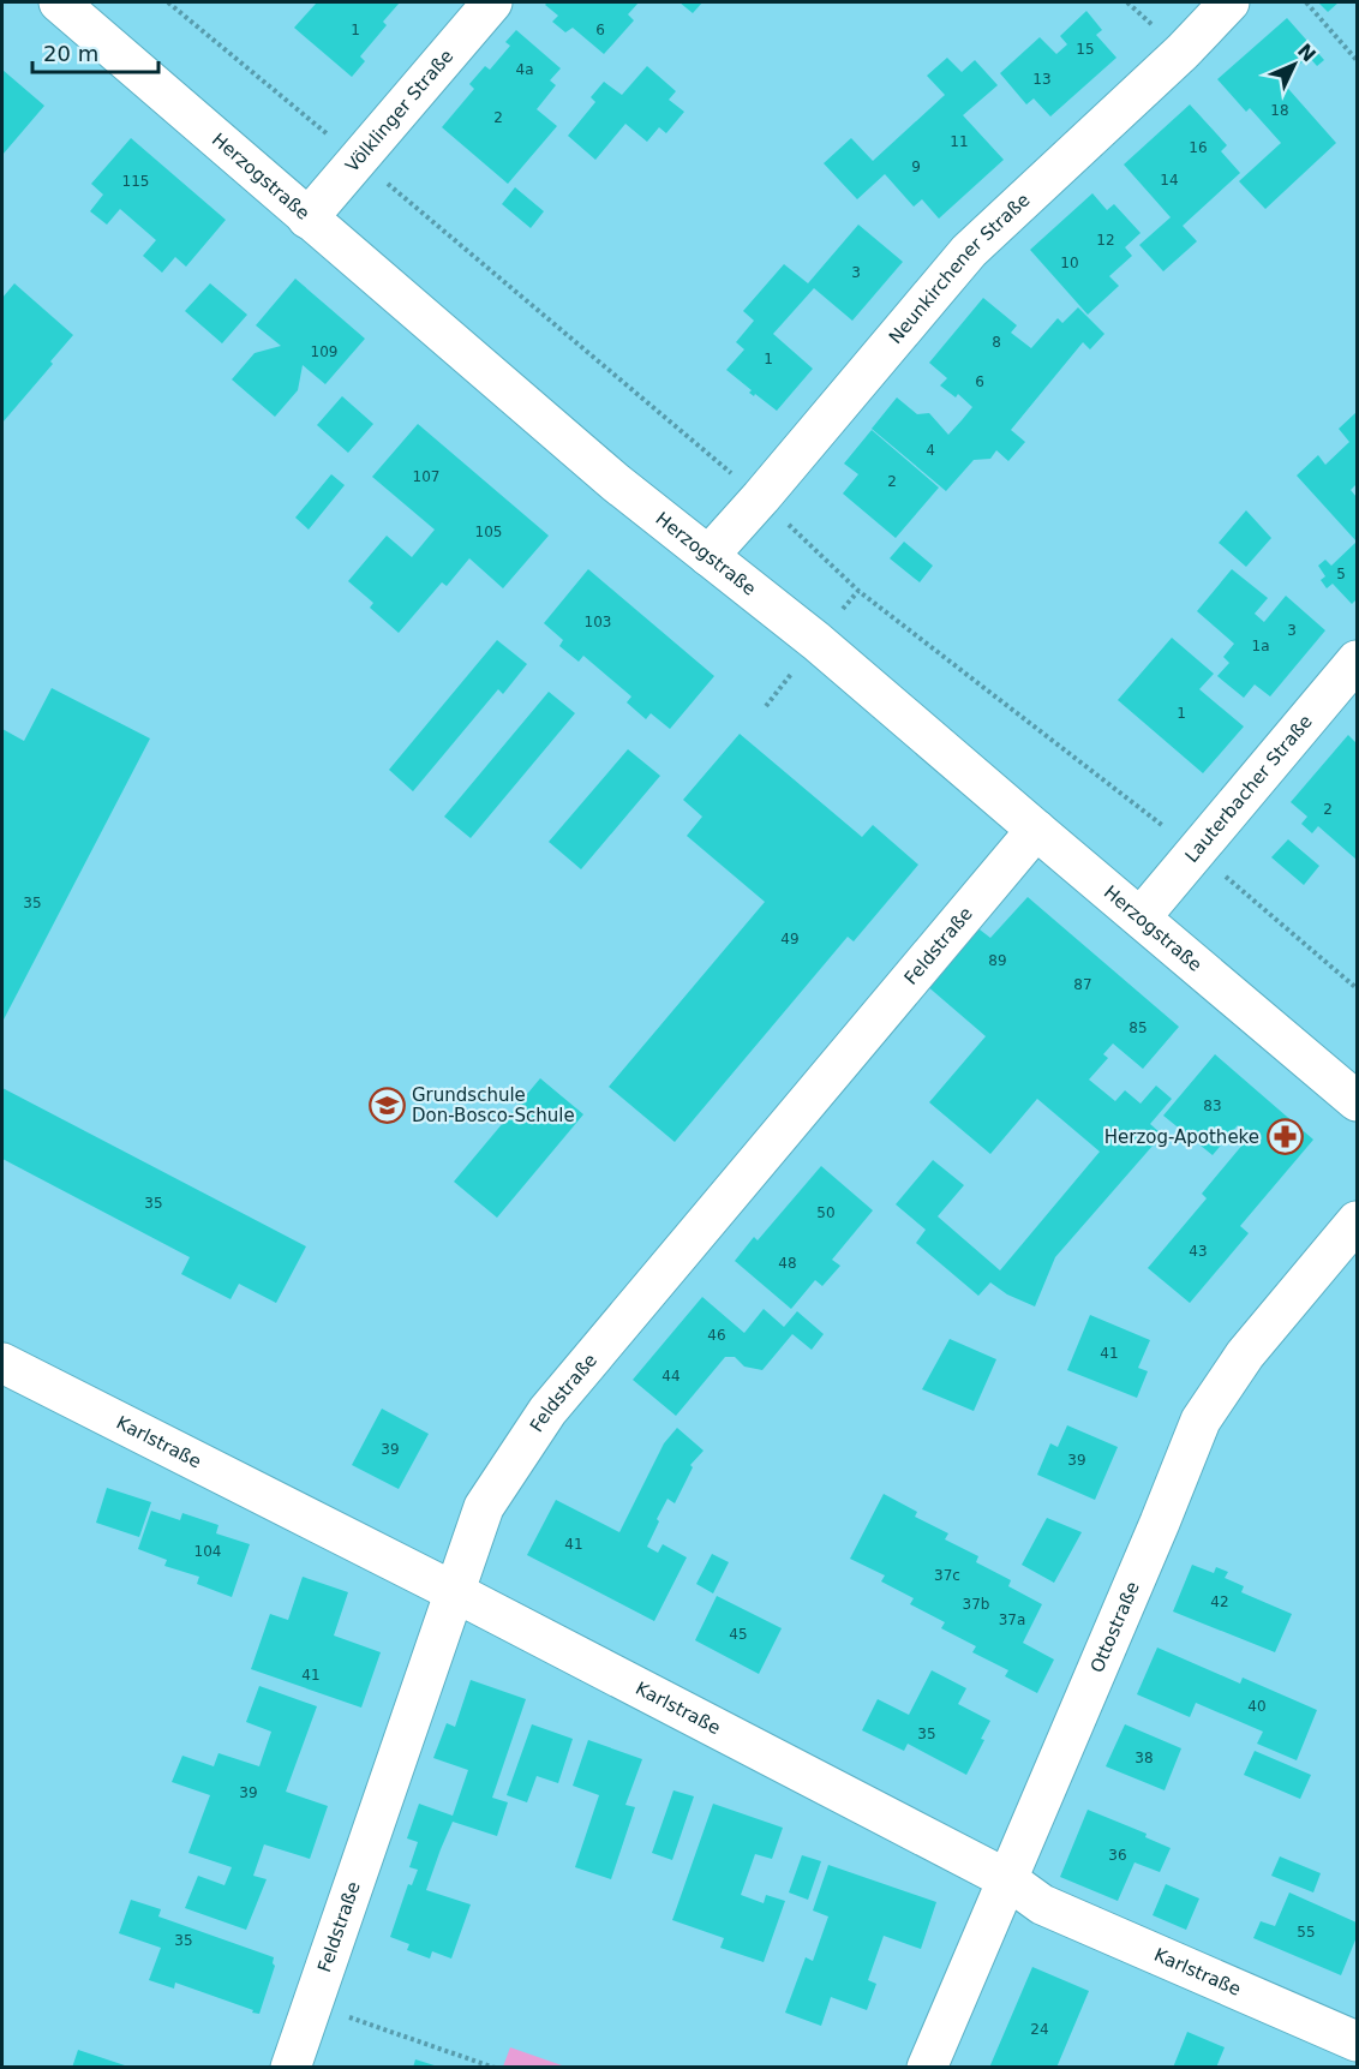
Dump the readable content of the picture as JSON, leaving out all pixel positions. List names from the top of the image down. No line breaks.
{"streets":{"street":["Völklinger Straße","Herzogstraße","Neunkirchener Straße","Lauterbacher Straße","Feldstraße","Karlstraße","Ottostraße"]},"crossings":[["Völklinger Straße","Herzogstraße"],["Herzogstraße","Neunkirchener Straße"],["Herzogstraße","Lauterbacher Straße"],["Herzogstraße","Feldstraße"],["Feldstraße","Karlstraße"],["Karlstraße","Ottostraße"]],"places":{"school or university":["Grundschule Don-Bosco-Schule"],"pharmacy":["Herzog-Apotheke"]},"house_numbers":["1","6","15","4a","13","18","2","11","16","9","14","115","12","10","3","8","109","1","6","4","107","2","105","5","103","3","1a","1","2","35","49","89","87","85","83","35","50","43","48","46","41","44","39","39","41","104","37c","42","37b","37a","45","41","40","35","38","39","36","55","35","24"],"scale_bar":"20 m","north":"top right"}
